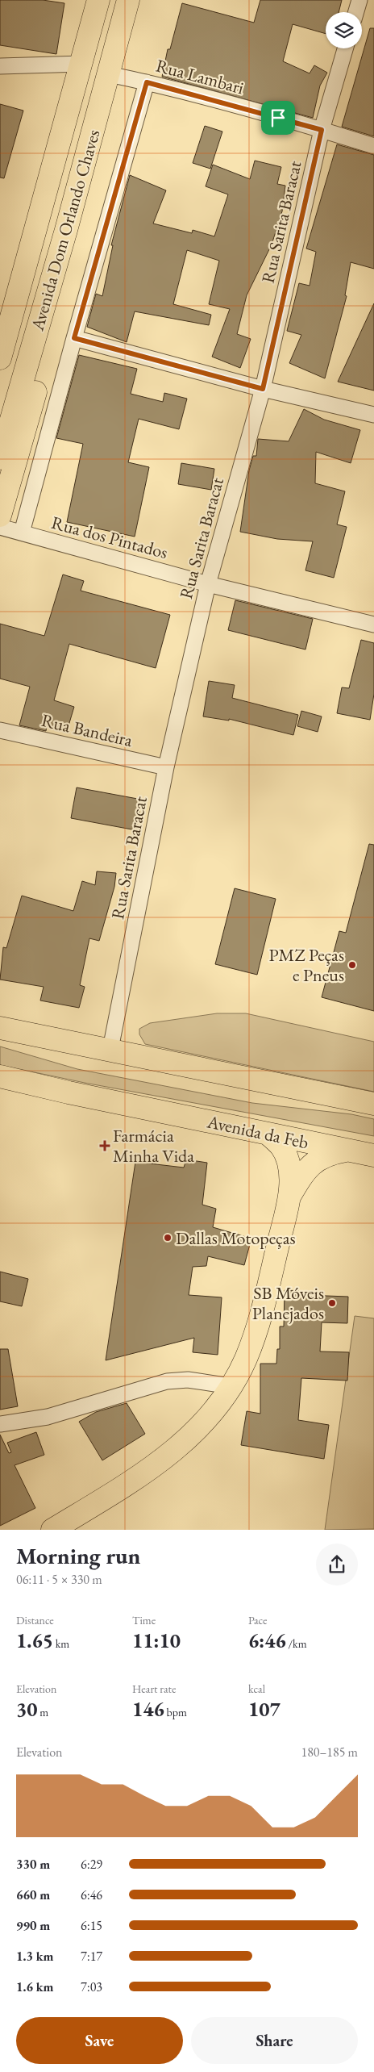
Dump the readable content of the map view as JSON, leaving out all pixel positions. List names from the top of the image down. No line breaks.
{"streets":{"main road":["Avenida Dom Orlando Chaves","Avenida da Feb"],"street":["Rua Lambari","Rua Sarita Baracat","Rua dos Pintados","Rua Bandeira"]},"crossings":[["Rua Lambari","Rua Sarita Baracat"],["Rua Lambari","Avenida Dom Orlando Chaves"],["Rua Sarita Baracat","Rua dos Pintados"],["Rua Sarita Baracat","Rua Bandeira"]],"places":{"other":["PMZ Peças e Pneus","Dallas Motopeças","SB Móveis Planejados"],"health":["Farmácia Minha Vida"]},"page":{"heading":["Morning run","06:11 · 5 × 330 m"],"stats":[["Distance","1.65 km"],["Time","11:10"],["Pace","6:46 /km"],["Elevation","30 m"],["Heart rate","146 bpm"],["kcal","107"]],"chart":["Elevation","180–185 m"],"list":[{"name":"330 m","note":"6:29"},{"name":"660 m","note":"6:46"},{"name":"990 m","note":"6:15"},{"name":"1.3 km","note":"7:17"},{"name":"1.6 km","note":"7:03"}],"buttons":["Save","Share"]}}
